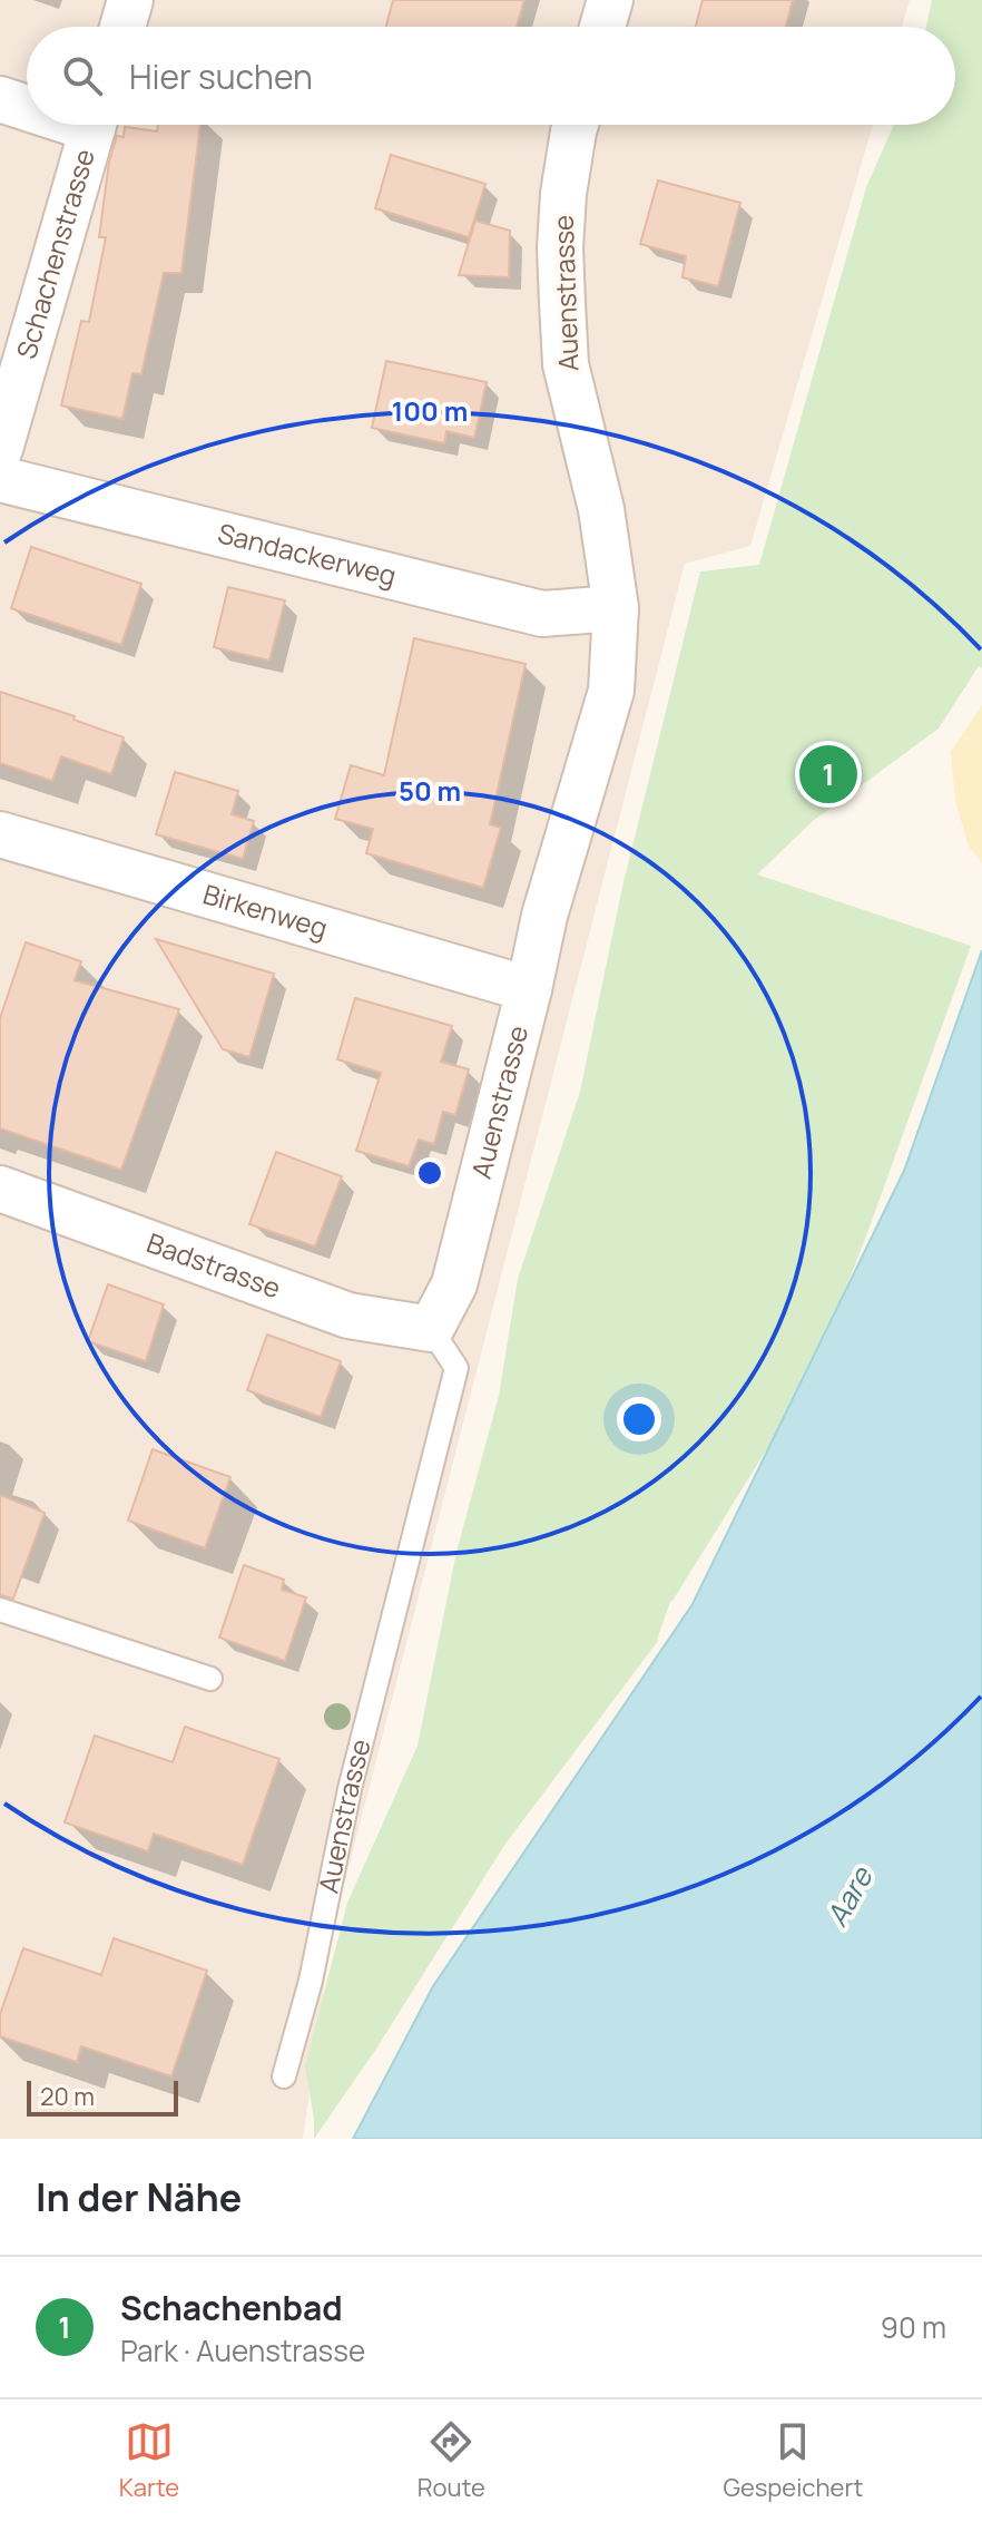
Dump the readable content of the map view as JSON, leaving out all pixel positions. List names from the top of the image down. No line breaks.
{"streets":{"street":["Schachenstrasse","Auenstrasse","Sandackerweg","Birkenweg","Badstrasse"]},"crossings":[["Auenstrasse","Sandackerweg"],["Auenstrasse","Birkenweg"],["Auenstrasse","Badstrasse"]],"water":["Aare"],"scale_bar":"20 m","page":{"search":"Hier suchen","pins":"1","scale":"20 m","heading":"In der Nähe","list":[{"mark":"1","name":"Schachenbad","note":"Park · Auenstrasse","value":"90 m"}],"nav":["Karte","Route","Gespeichert"]},"rings":["100 m","50 m"]}
